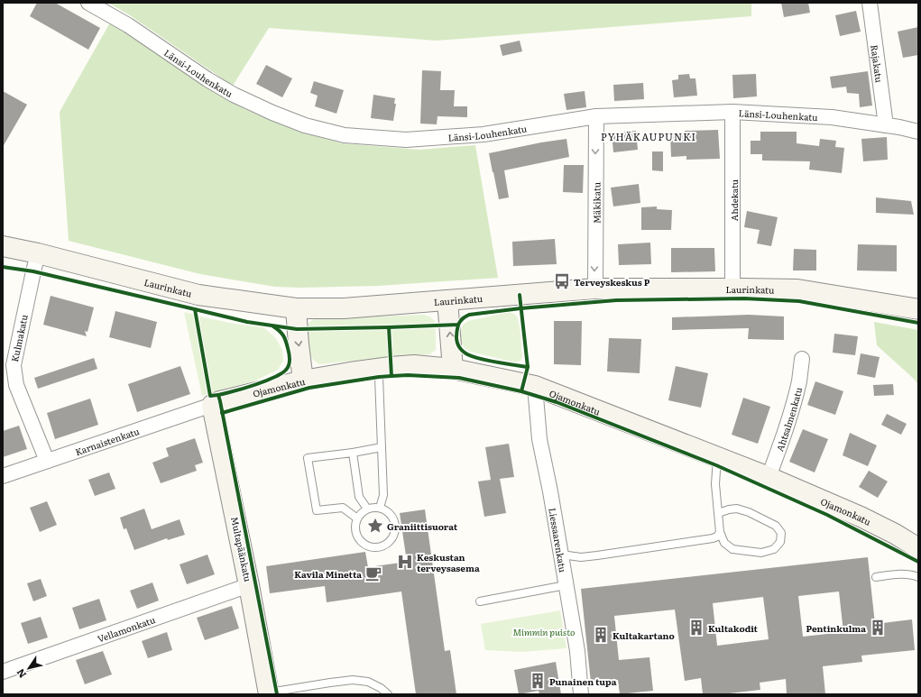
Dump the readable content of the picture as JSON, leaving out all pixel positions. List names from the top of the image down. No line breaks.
{"streets":{"street":["Rajakatu","Länsi-Louhenkatu","Ahdekatu","Mäkikatu","Laurinkatu","Kulmakatu","Ojamonkatu","Ahtsalmenkatu","Karnaistenkatu","Liessaarenkatu","Multapäänkatu","Vellamonkatu"]},"crossings":[["Rajakatu","Länsi-Louhenkatu"],["Länsi-Louhenkatu","Ahdekatu"],["Länsi-Louhenkatu","Mäkikatu"],["Ahdekatu","Laurinkatu"],["Mäkikatu","Laurinkatu"],["Laurinkatu","Kulmakatu"],["Kulmakatu","Karnaistenkatu"],["Ojamonkatu","Ahtsalmenkatu"],["Ojamonkatu","Karnaistenkatu"],["Ojamonkatu","Liessaarenkatu"],["Ojamonkatu","Multapäänkatu"],["Karnaistenkatu","Multapäänkatu"],["Multapäänkatu","Vellamonkatu"]],"one_way":["Mäkikatu"],"districts":["PYHÄKAUPUNKI"],"parks":["Mimmin puisto"],"places":{"bus stop":["Terveyskeskus P"],"place":["Graniittisuorat"],"hospital":["Keskustan terveysasema"],"cafe":["Kavila Minetta"],"building":["Kultakodit","Pentinkulma","Kultakartano","Punainen tupa"]},"north":"bottom left"}
